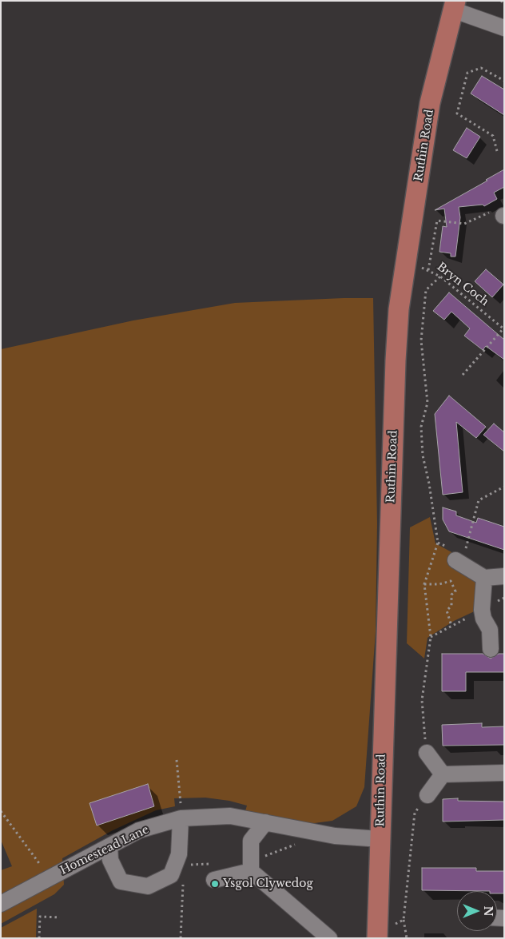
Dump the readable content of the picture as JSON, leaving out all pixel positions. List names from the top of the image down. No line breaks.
{"streets":{"main road":["Ruthin Road"],"street":["Homestead Lane"],"path":["Bryn Coch"]},"crossings":[["Ruthin Road","Bryn Coch"],["Ruthin Road","Homestead Lane"]],"places":["Ysgol Clywedog"],"north":"right"}
